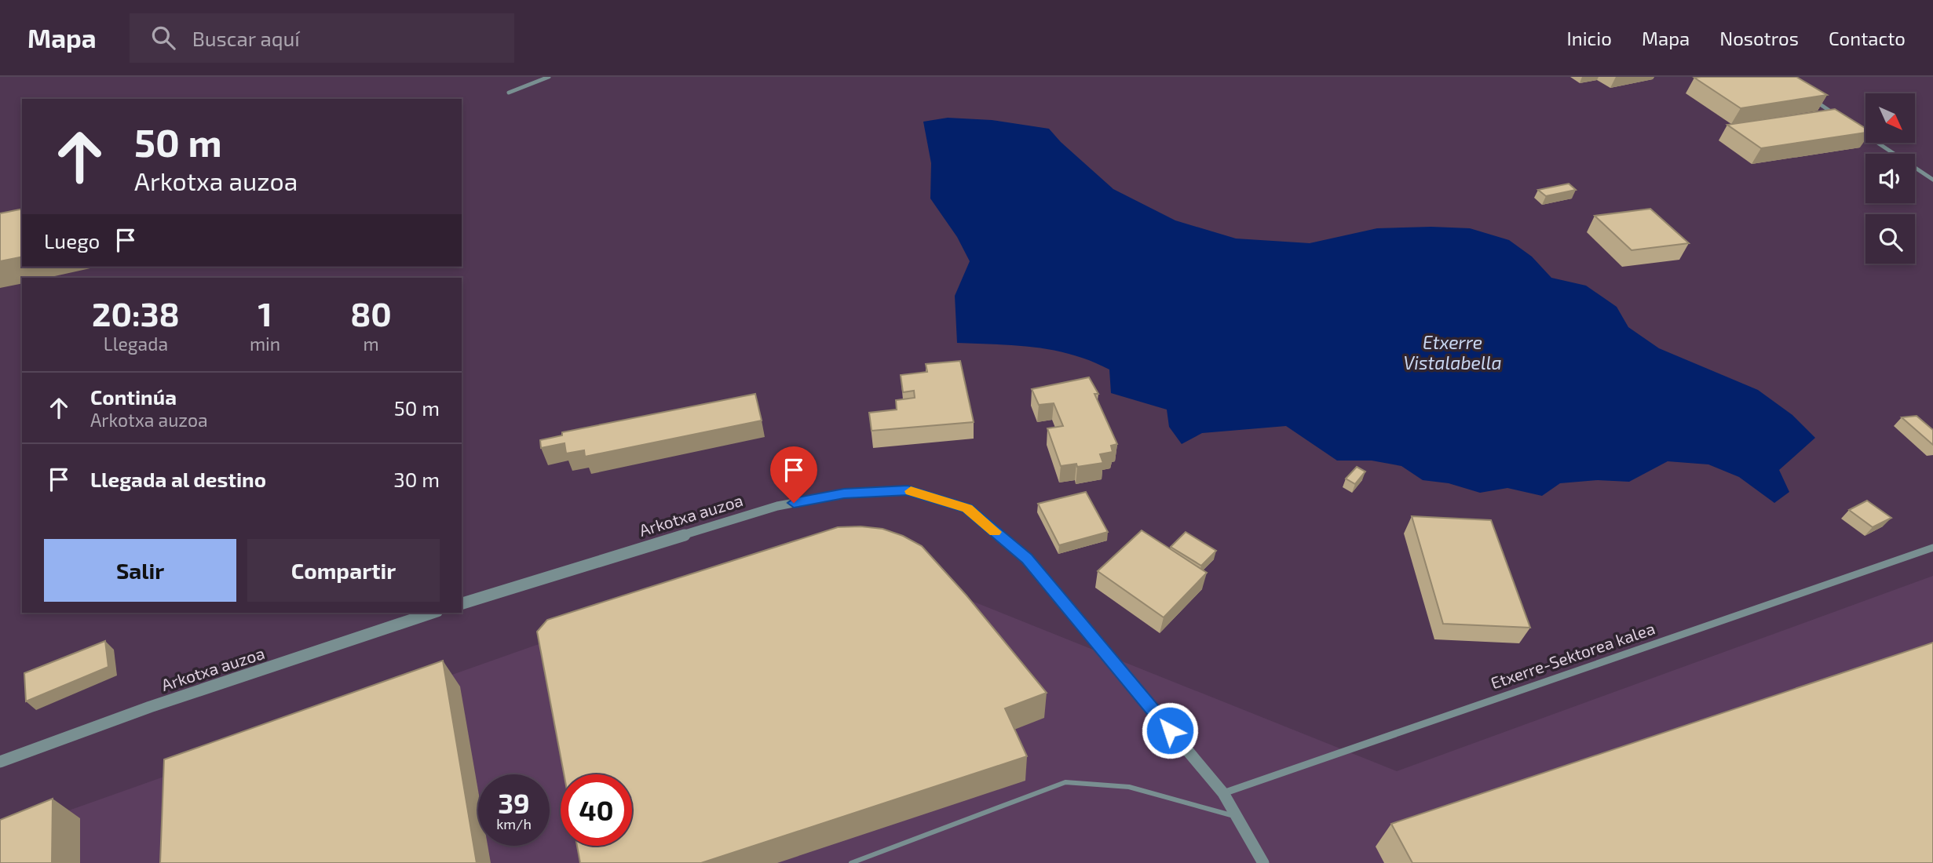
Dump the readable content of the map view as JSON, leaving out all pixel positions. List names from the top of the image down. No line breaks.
{"streets":{"street":["Arkotxa auzoa","Etxerre-Sektorea kalea"]},"crossings":[["Arkotxa auzoa","Etxerre-Sektorea kalea"]],"water":["Etxerre Vistalabella"],"north":"bottom right","page":{"header":"Mapa","search":"Buscar aquí","nav":["Inicio","Mapa","Nosotros","Contacto"],"turn":["50 m","Arkotxa auzoa"],"then":"Luego","eta":["20:38","Llegada","1","min","80","m"],"list":[{"name":"Continúa","note":"Arkotxa auzoa","value":"50 m"},{"name":"Llegada al destino","value":"30 m"}],"buttons":["Salir","Compartir"],"speed":"39 km/h","limit":"40"}}
